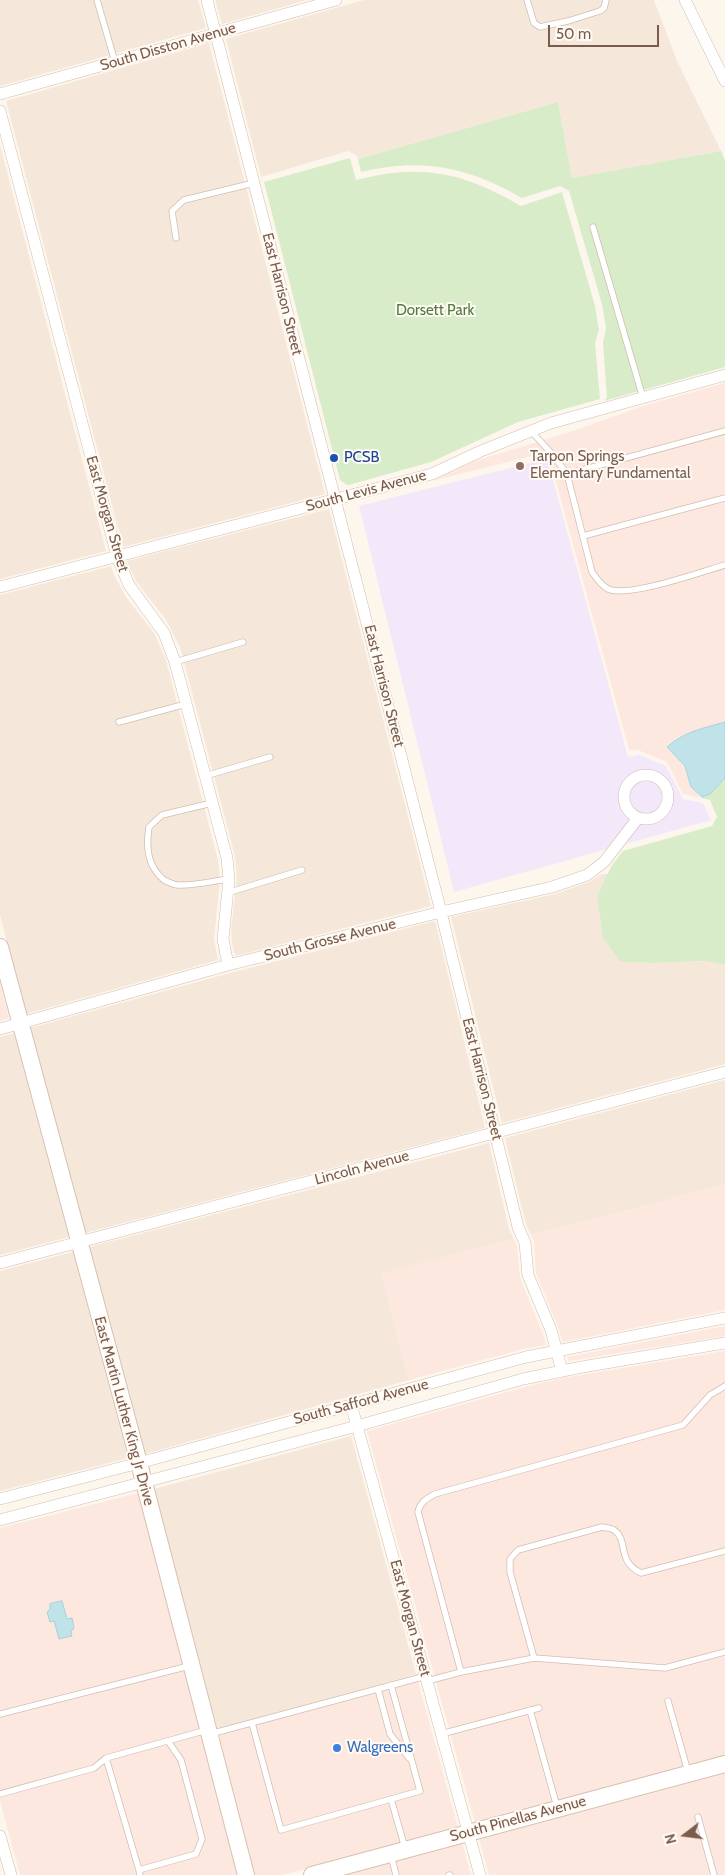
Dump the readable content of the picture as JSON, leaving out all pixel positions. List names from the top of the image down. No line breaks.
{"streets":{"street":["South Disston Avenue","East Harrison Street","South Levis Avenue","East Morgan Street","South Grosse Avenue","Lincoln Avenue","South Safford Avenue","East Martin Luther King Jr Drive","South Pinellas Avenue"]},"crossings":[["South Disston Avenue","East Harrison Street"],["East Harrison Street","South Levis Avenue"],["East Harrison Street","South Grosse Avenue"],["East Harrison Street","Lincoln Avenue"],["East Harrison Street","South Safford Avenue"],["South Levis Avenue","East Morgan Street"],["East Morgan Street","South Grosse Avenue"],["East Morgan Street","South Safford Avenue"],["East Morgan Street","South Pinellas Avenue"],["South Grosse Avenue","East Martin Luther King Jr Drive"],["Lincoln Avenue","East Martin Luther King Jr Drive"],["South Safford Avenue","East Martin Luther King Jr Drive"]],"parks":["Dorsett Park"],"places":["PCSB","Tarpon Springs Elementary Fundamental","Walgreens"],"scale_bar":"50 m","north":"left"}
